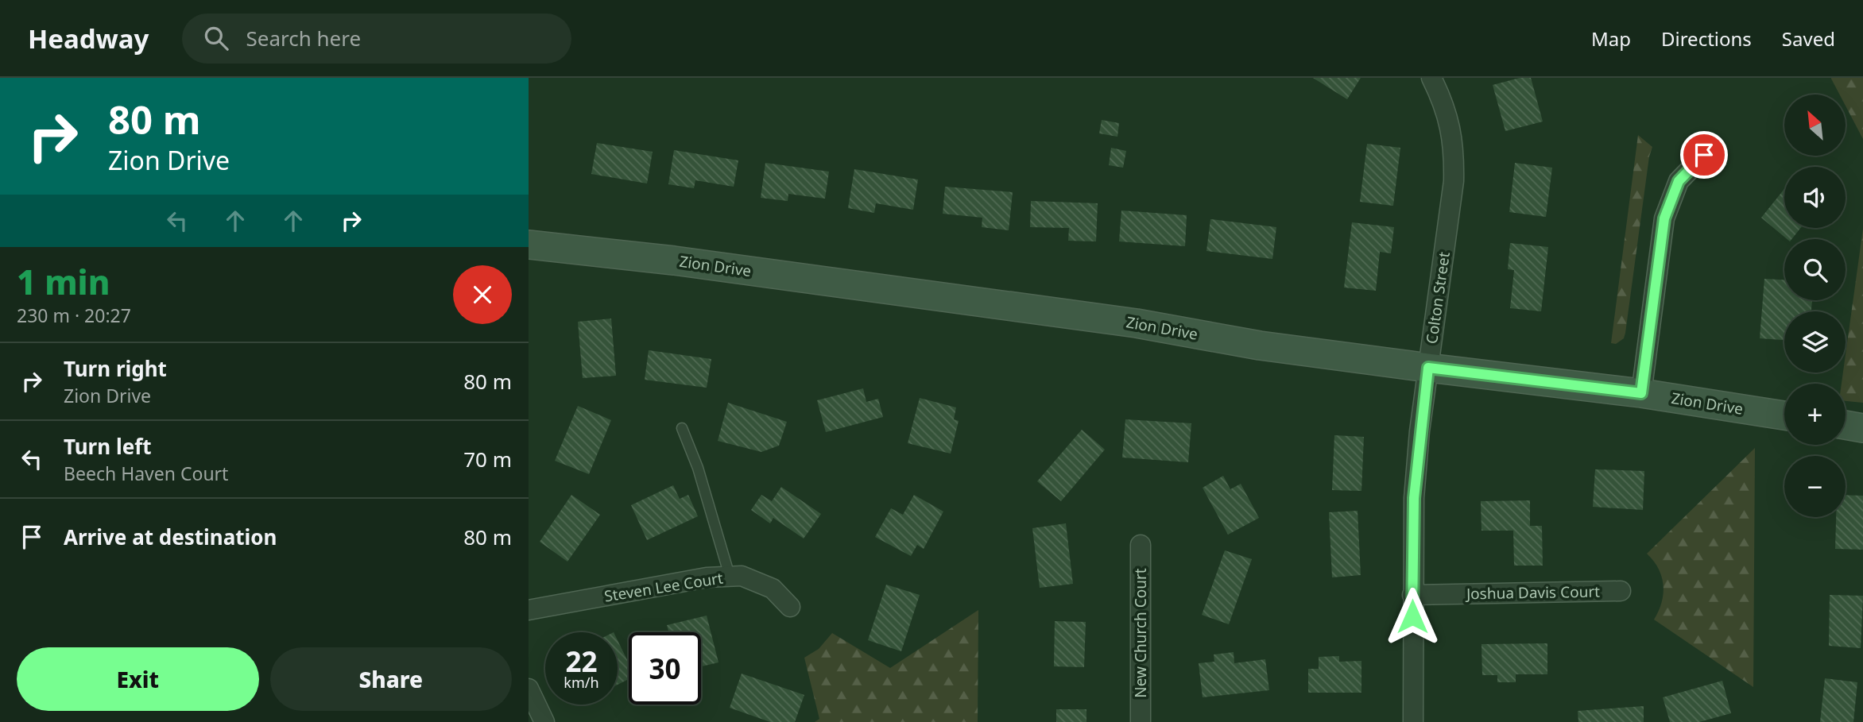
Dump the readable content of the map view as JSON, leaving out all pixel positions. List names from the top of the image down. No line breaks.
{"streets":{"main road":["Zion Drive"],"street":["Colton Street","Steven Lee Court","Joshua Davis Court","New Church Court"]},"crossings":[["Zion Drive","Colton Street"],["Colton Street","Joshua Davis Court"]],"north":"top left","page":{"header":"Headway","search":"Search here","nav":["Map","Directions","Saved"],"turn":["80 m","Zion Drive"],"map_buttons":["+","−"],"heading":["1 min","230 m · 20:27"],"list":[{"name":"Turn right","note":"Zion Drive","value":"80 m"},{"name":"Turn left","note":"Beech Haven Court","value":"70 m"},{"name":"Arrive at destination","value":"80 m"}],"speed":"22 km/h","limit":"30","buttons":["Exit","Share"]}}
